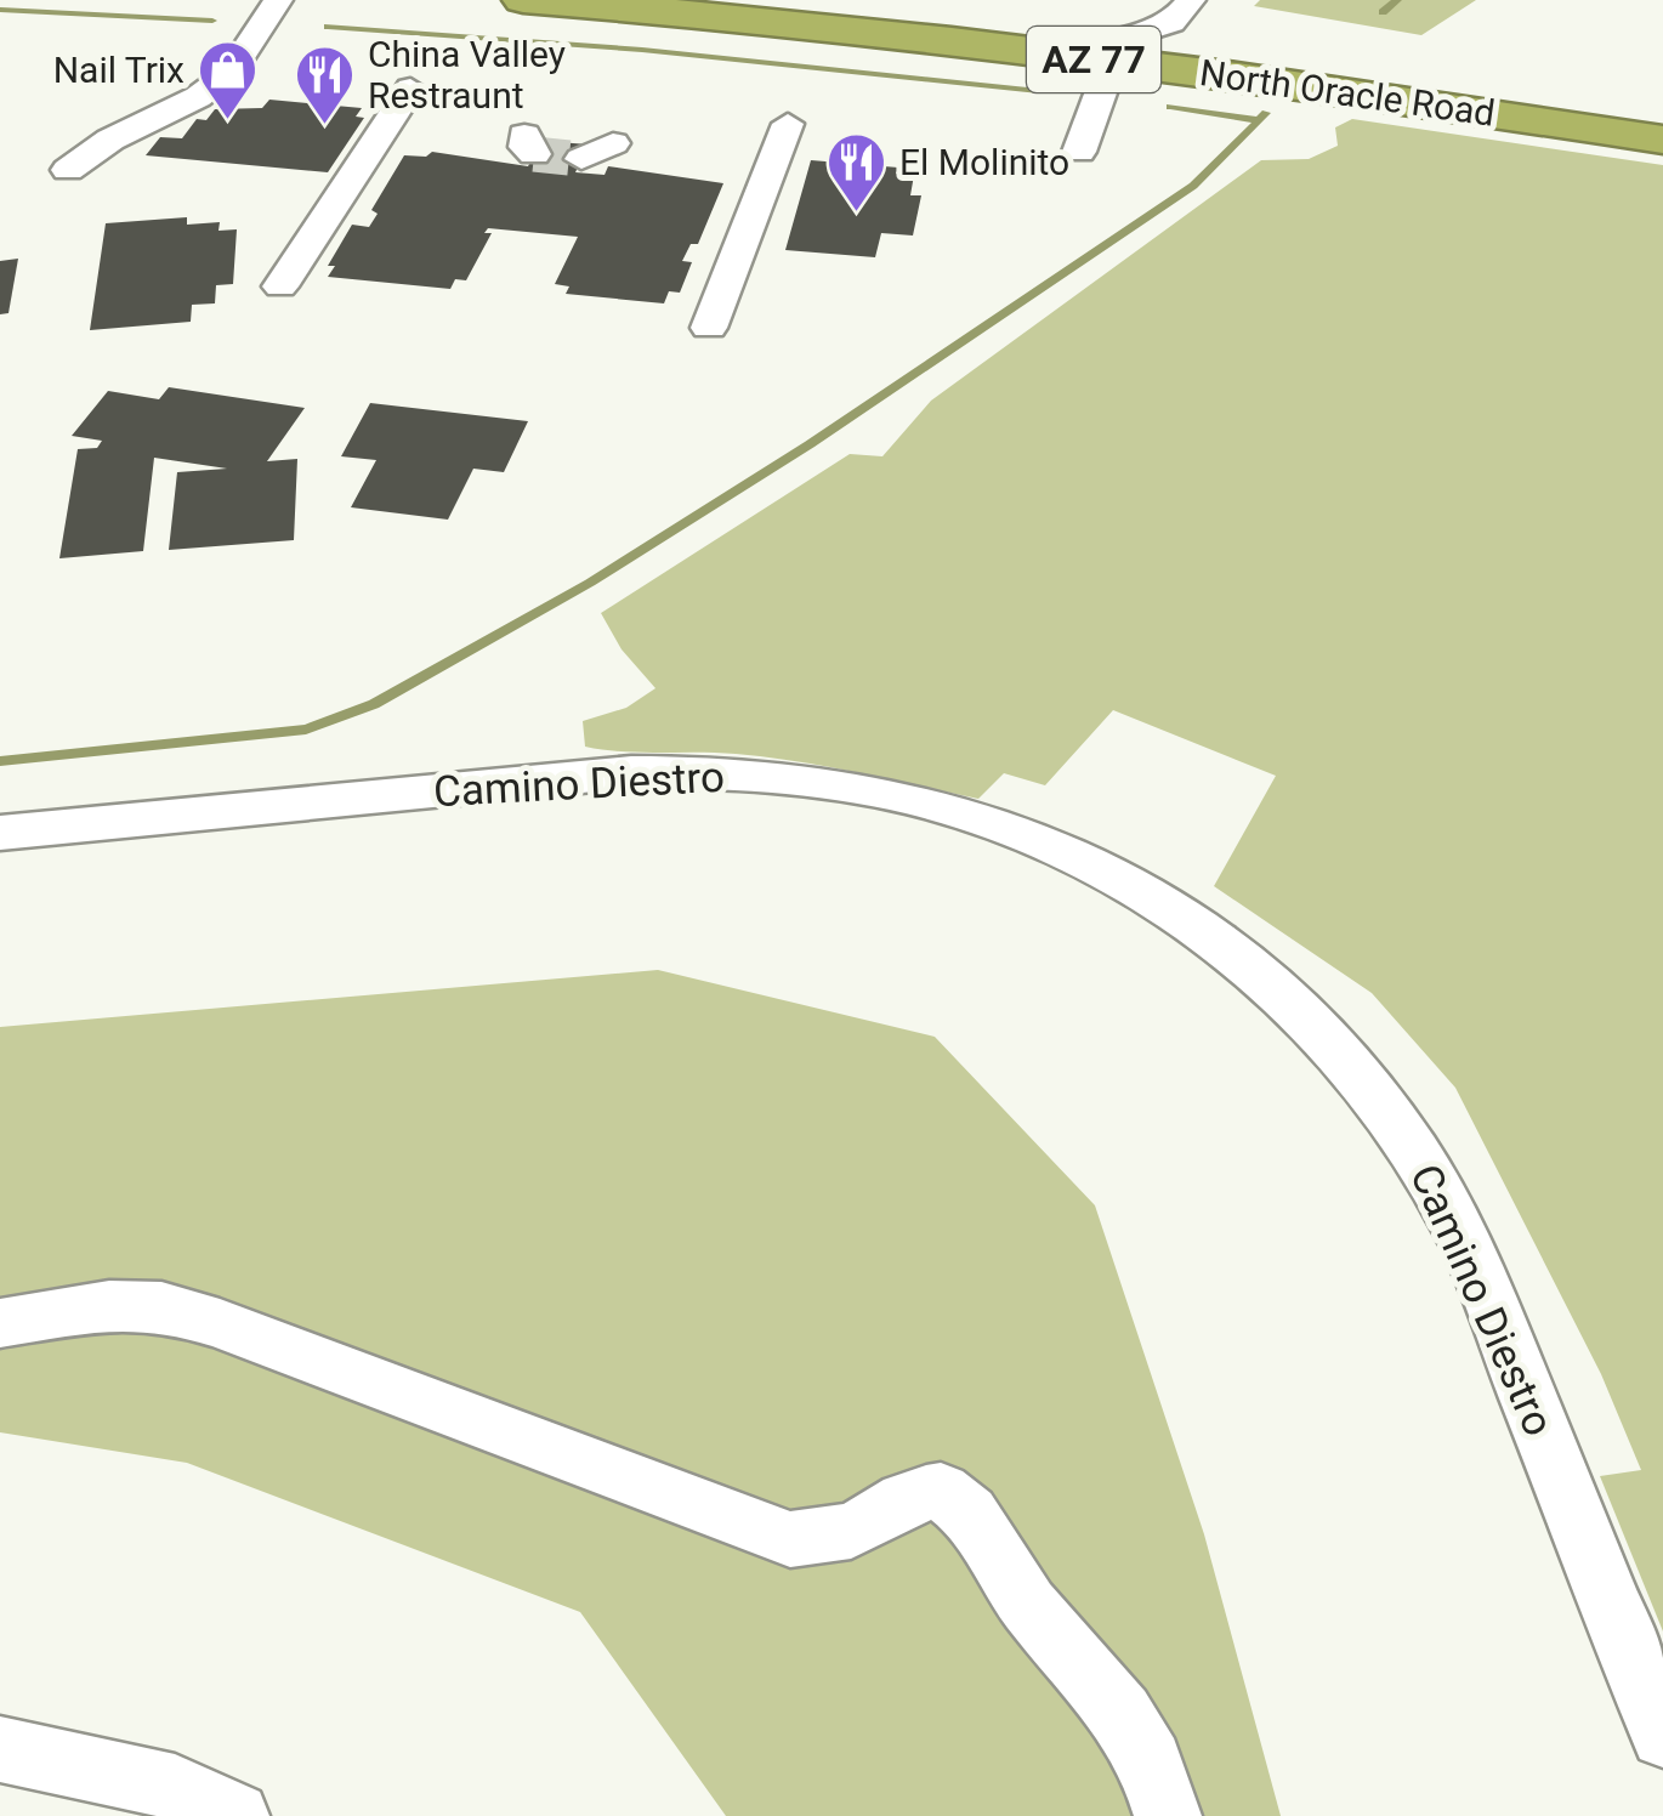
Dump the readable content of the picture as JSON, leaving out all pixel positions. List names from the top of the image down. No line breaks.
{"streets":{"highway":["AZ 77","North Oracle Road"],"street":["Camino Diestro"]},"places":{"shop":["Nail Trix"],"restaurant":["China Valley Restraunt","El Molinito"]}}
